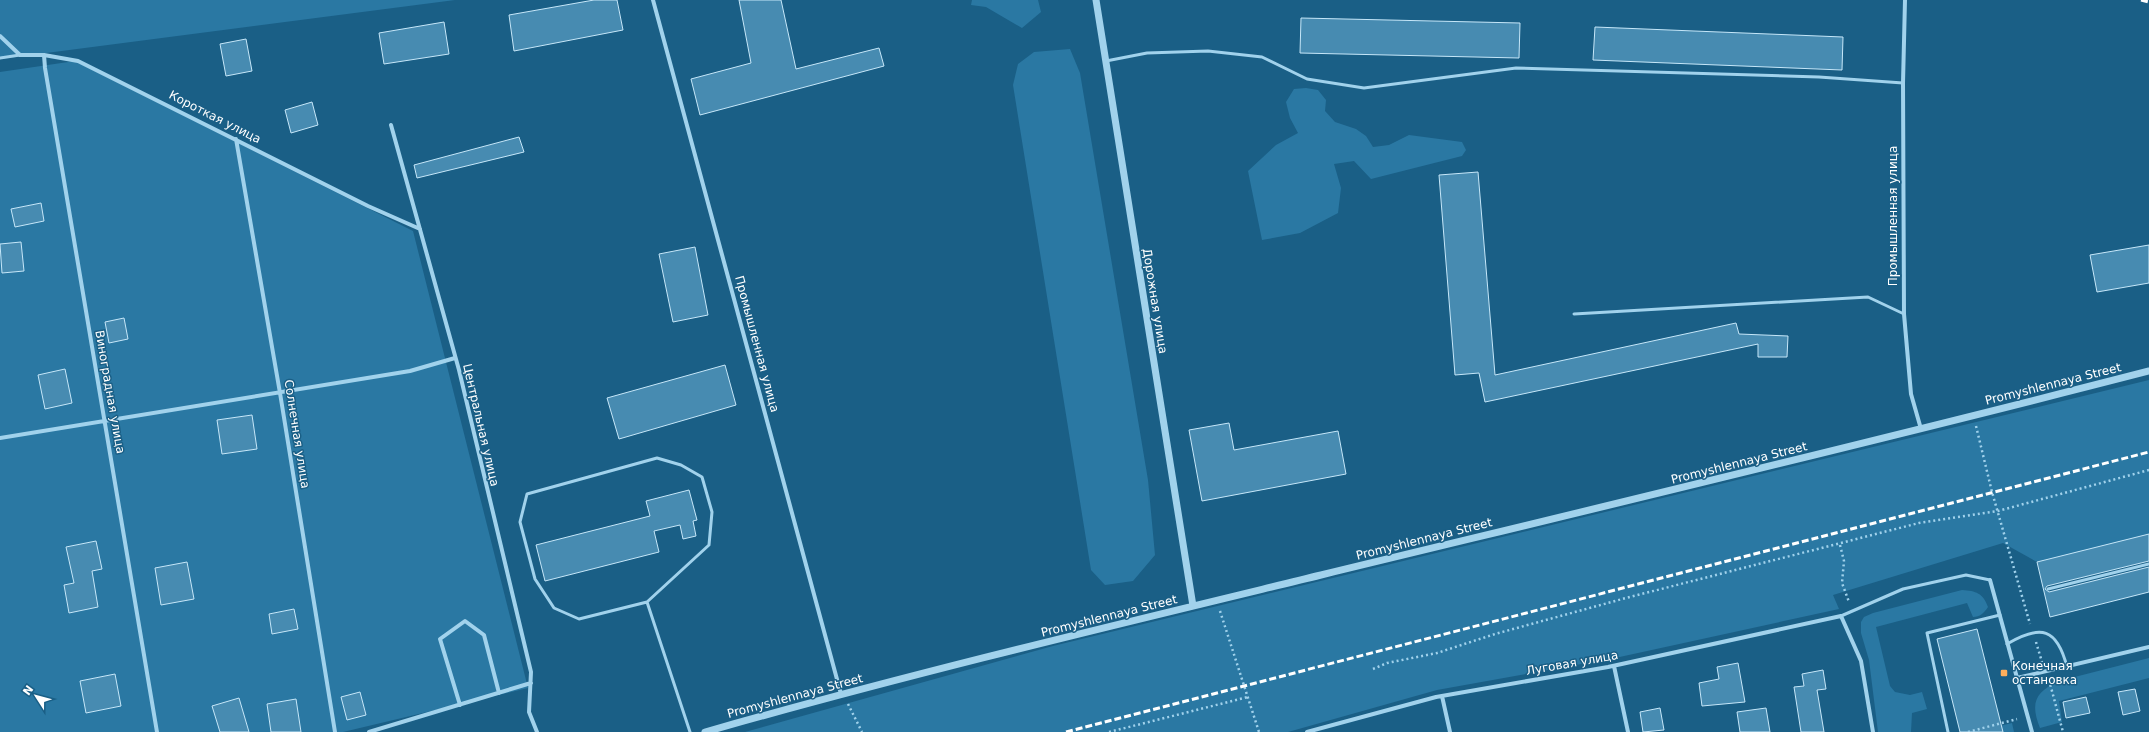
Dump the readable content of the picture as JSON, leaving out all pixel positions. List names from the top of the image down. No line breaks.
{"streets":{"street":["Короткая улица","Промышленная улица","Дорожная улица","Promyshlennaya Street","Виноградная улица","Центральная улица","Солнечная улица","Луговая улица"]},"crossings":[["Короткая улица","Виноградная улица"],["Короткая улица","Центральная улица"],["Короткая улица","Солнечная улица"],["Промышленная улица","Promyshlennaya Street"],["Дорожная улица","Promyshlennaya Street"]],"places":{"transit":["Конечная остановка"]},"north":"top left"}
